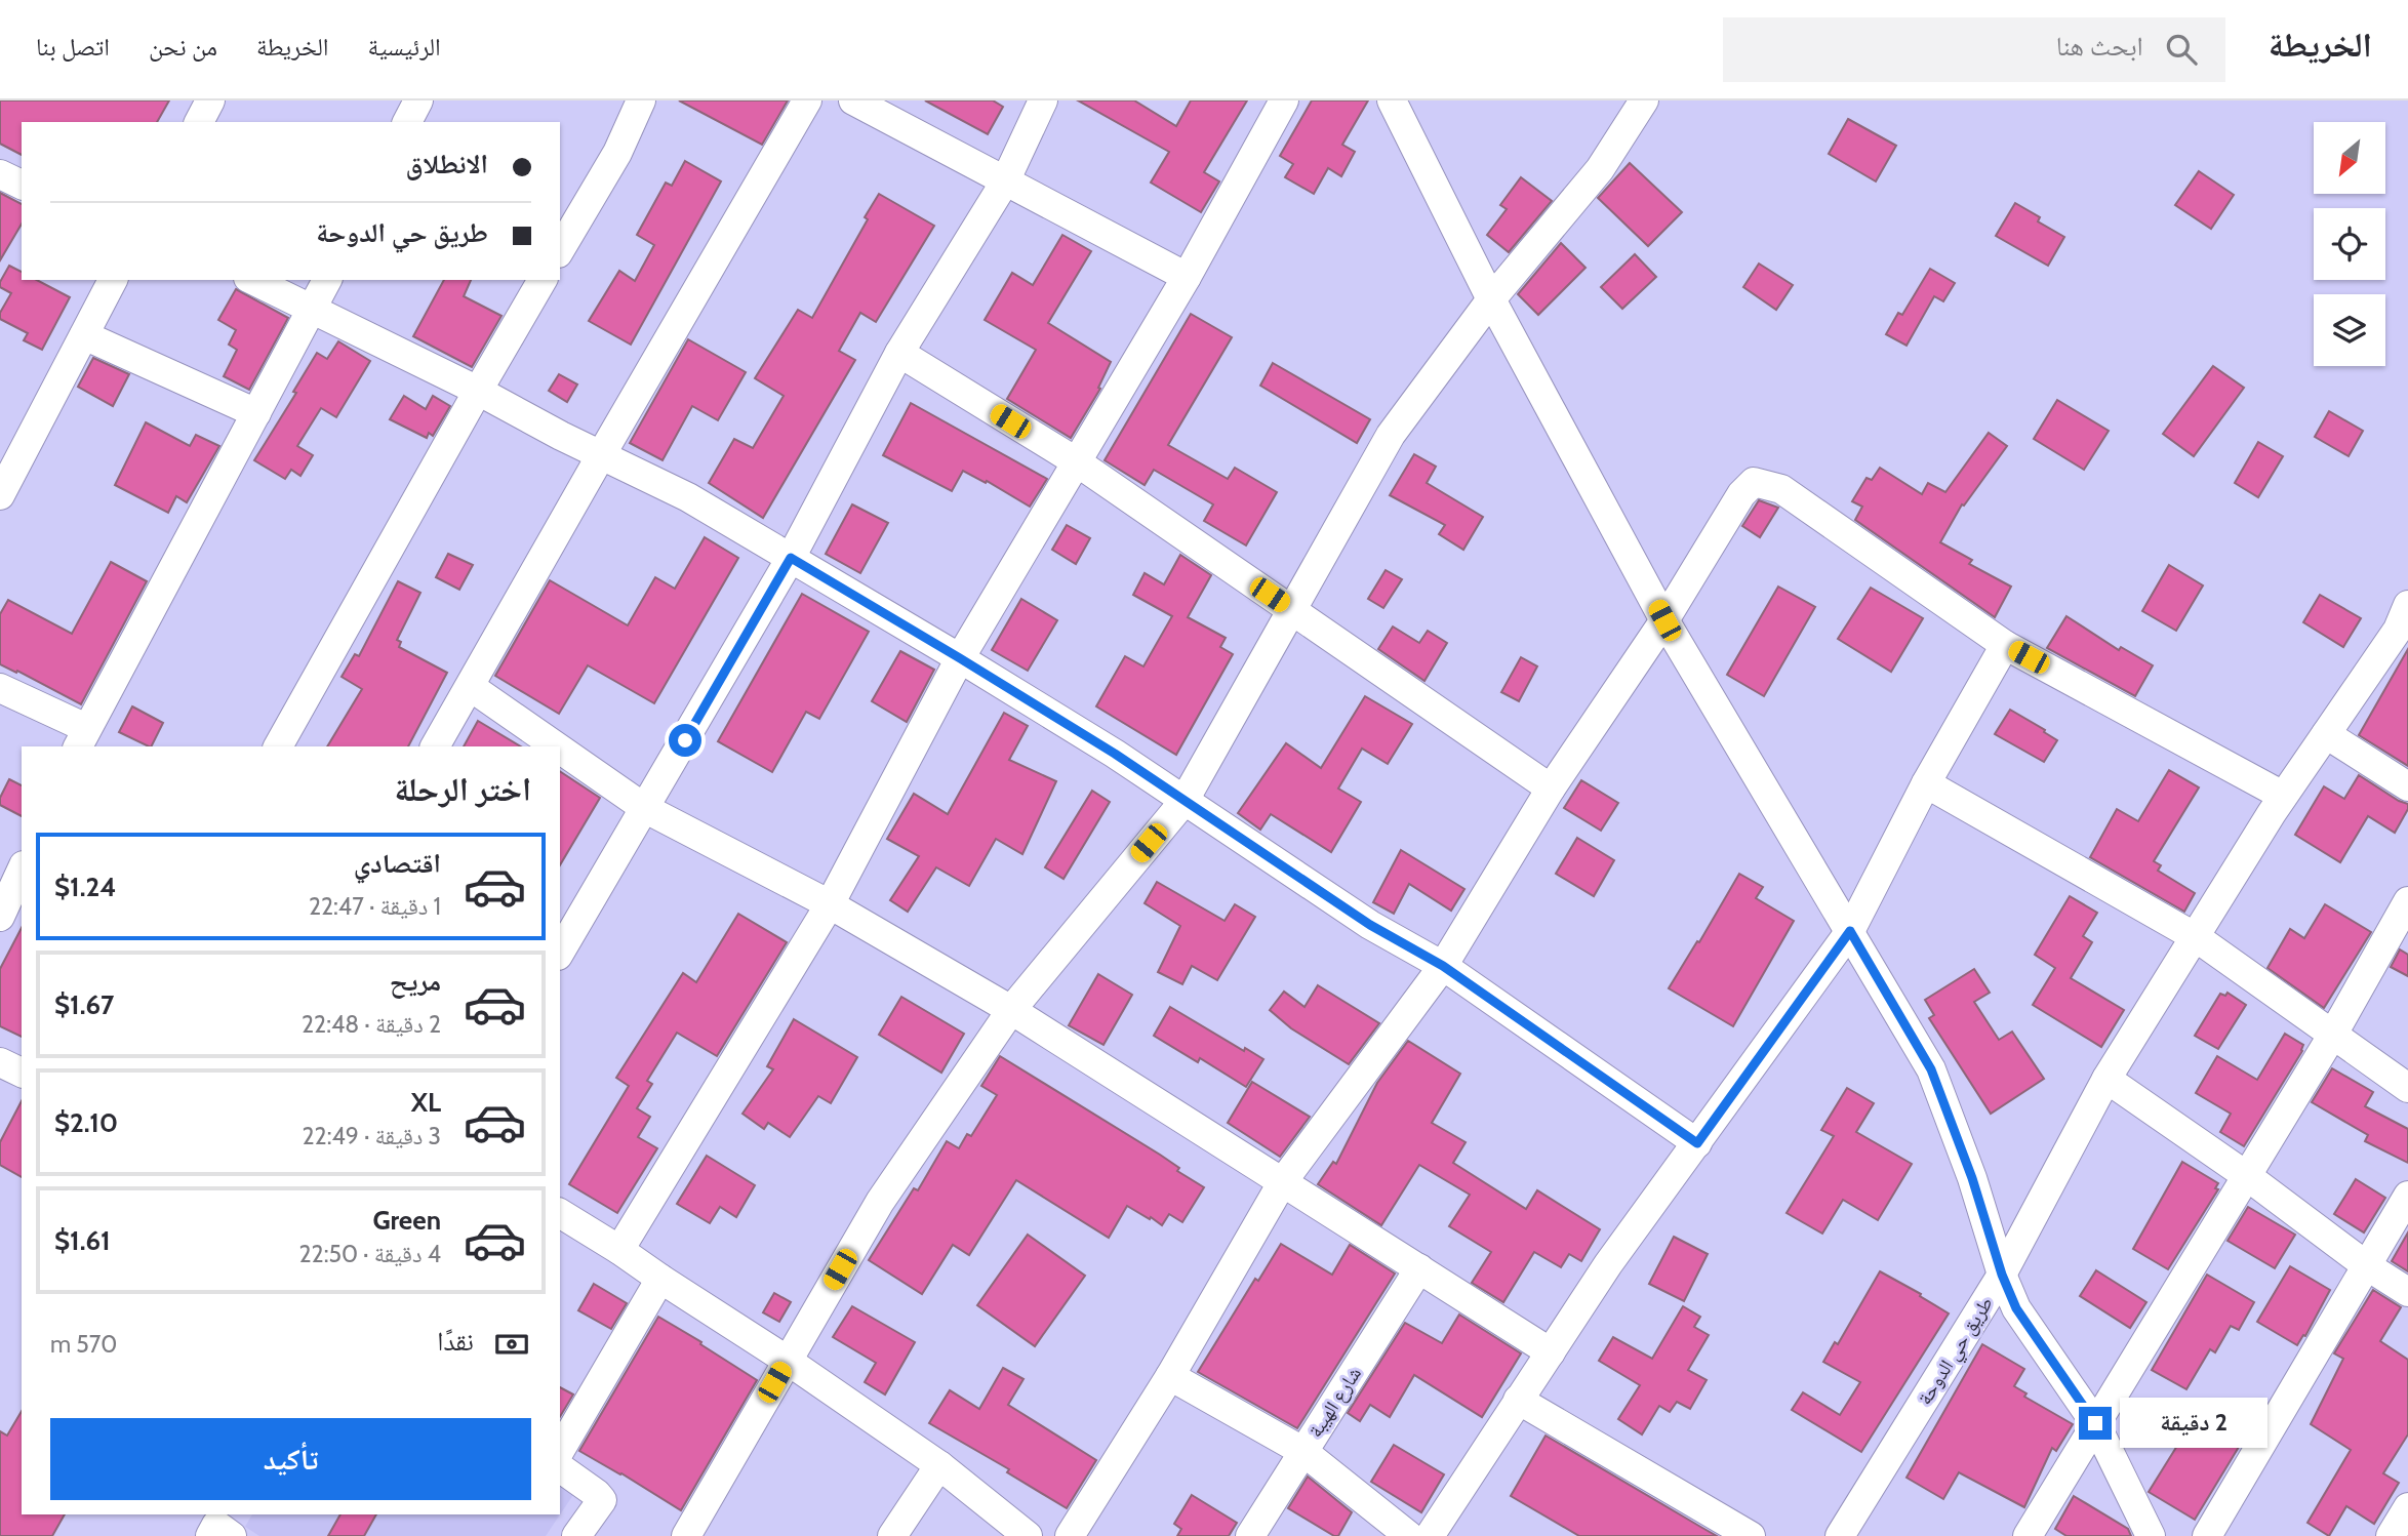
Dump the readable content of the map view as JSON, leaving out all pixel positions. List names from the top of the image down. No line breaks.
{"streets":{"street":["طريق حي الدوحة","شارع الهيبة"]},"north":"bottom left","page":{"header":"الخريطة","search":"ابحث هنا","nav":["الرئيسية","الخريطة","من نحن","اتصل بنا"],"banner":["الانطلاق","طريق حي الدوحة"],"heading":"اختر الرحلة","list":[{"name":"اقتصادي","note":"1 دقيقة · 22:47","value":"$1.24"},{"name":"مريح","note":"2 دقيقة · 22:48","value":"$1.67"},{"name":"XL","note":"3 دقيقة · 22:49","value":"$2.10"},{"name":"Green","note":"4 دقيقة · 22:50","value":"$1.61"}],"pay":["نقدًا","570 m"],"bubble":"2 دقيقة","buttons":"تأكيد"}}
